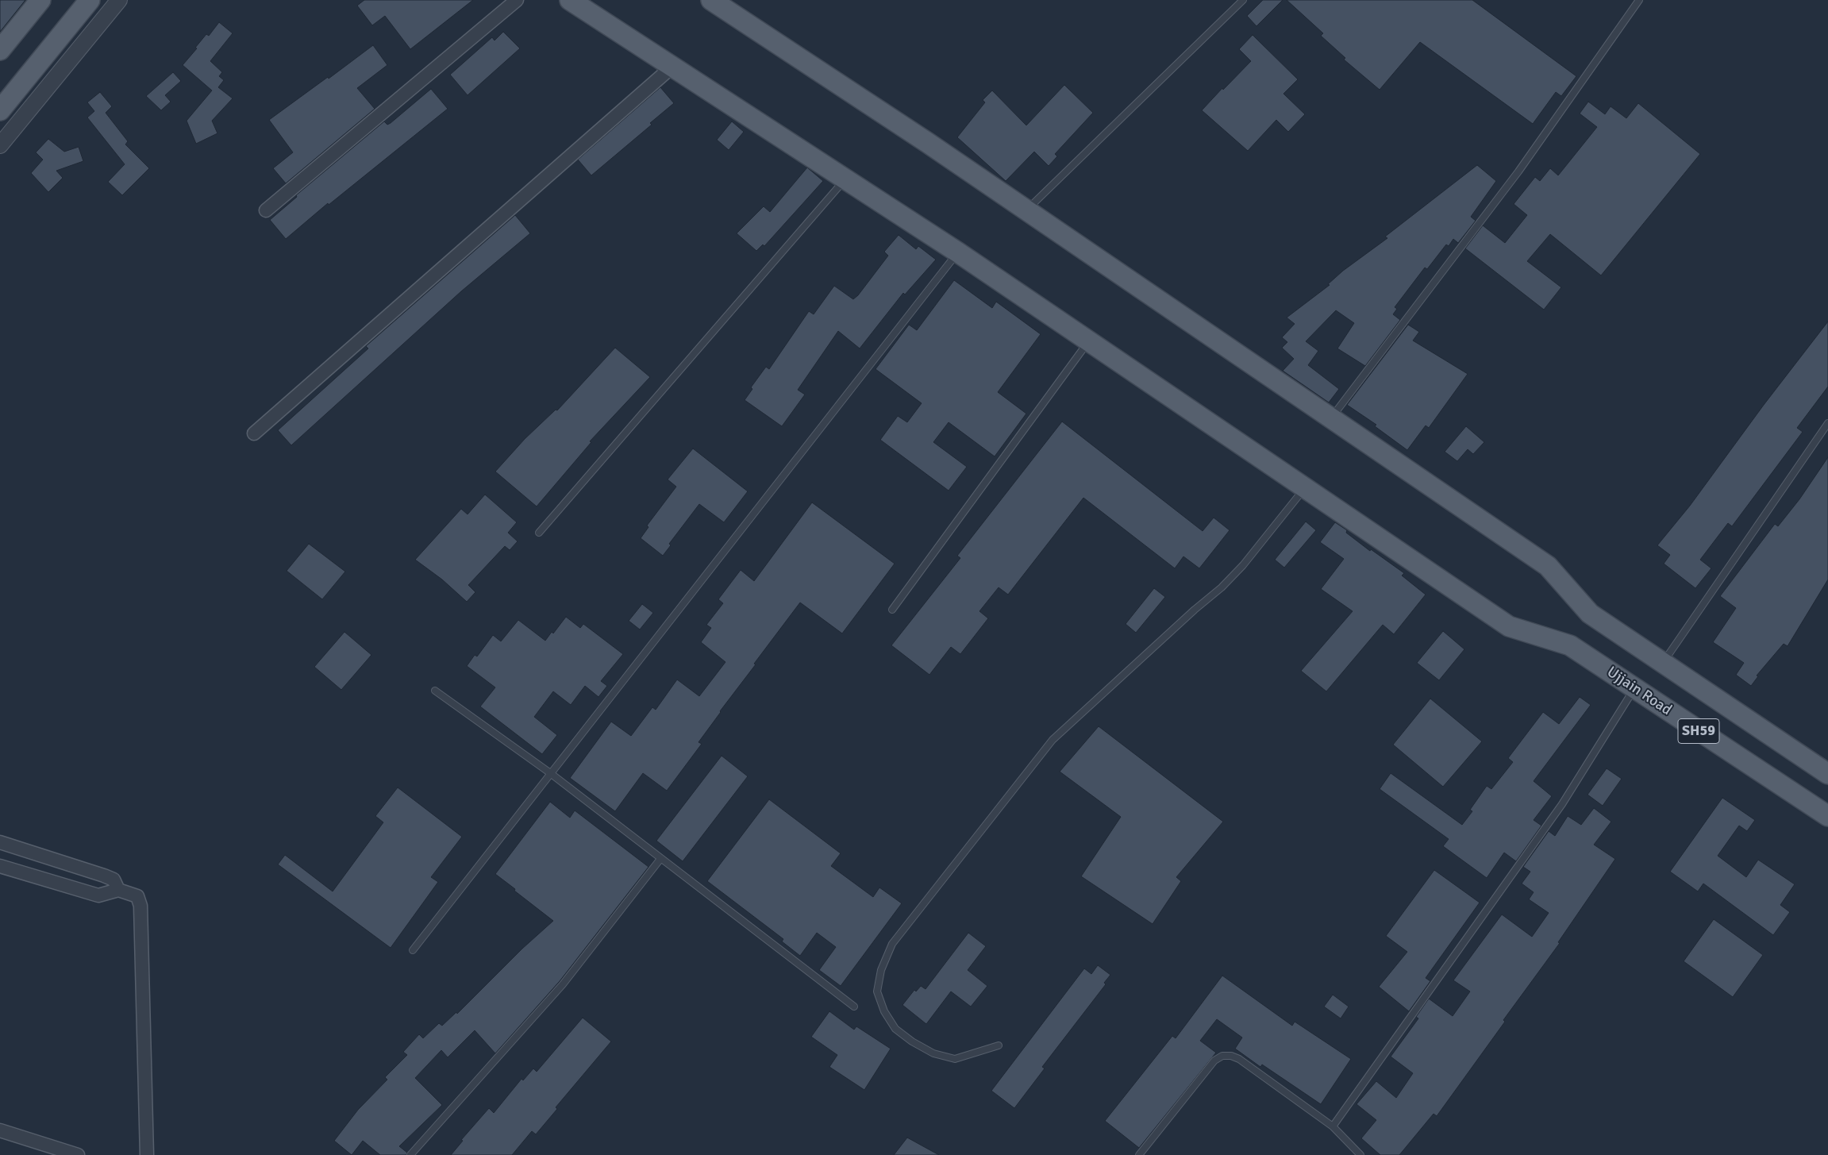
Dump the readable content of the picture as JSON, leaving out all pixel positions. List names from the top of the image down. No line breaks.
{"streets":{"main road":["Ujjain Road","SH59"]}}
